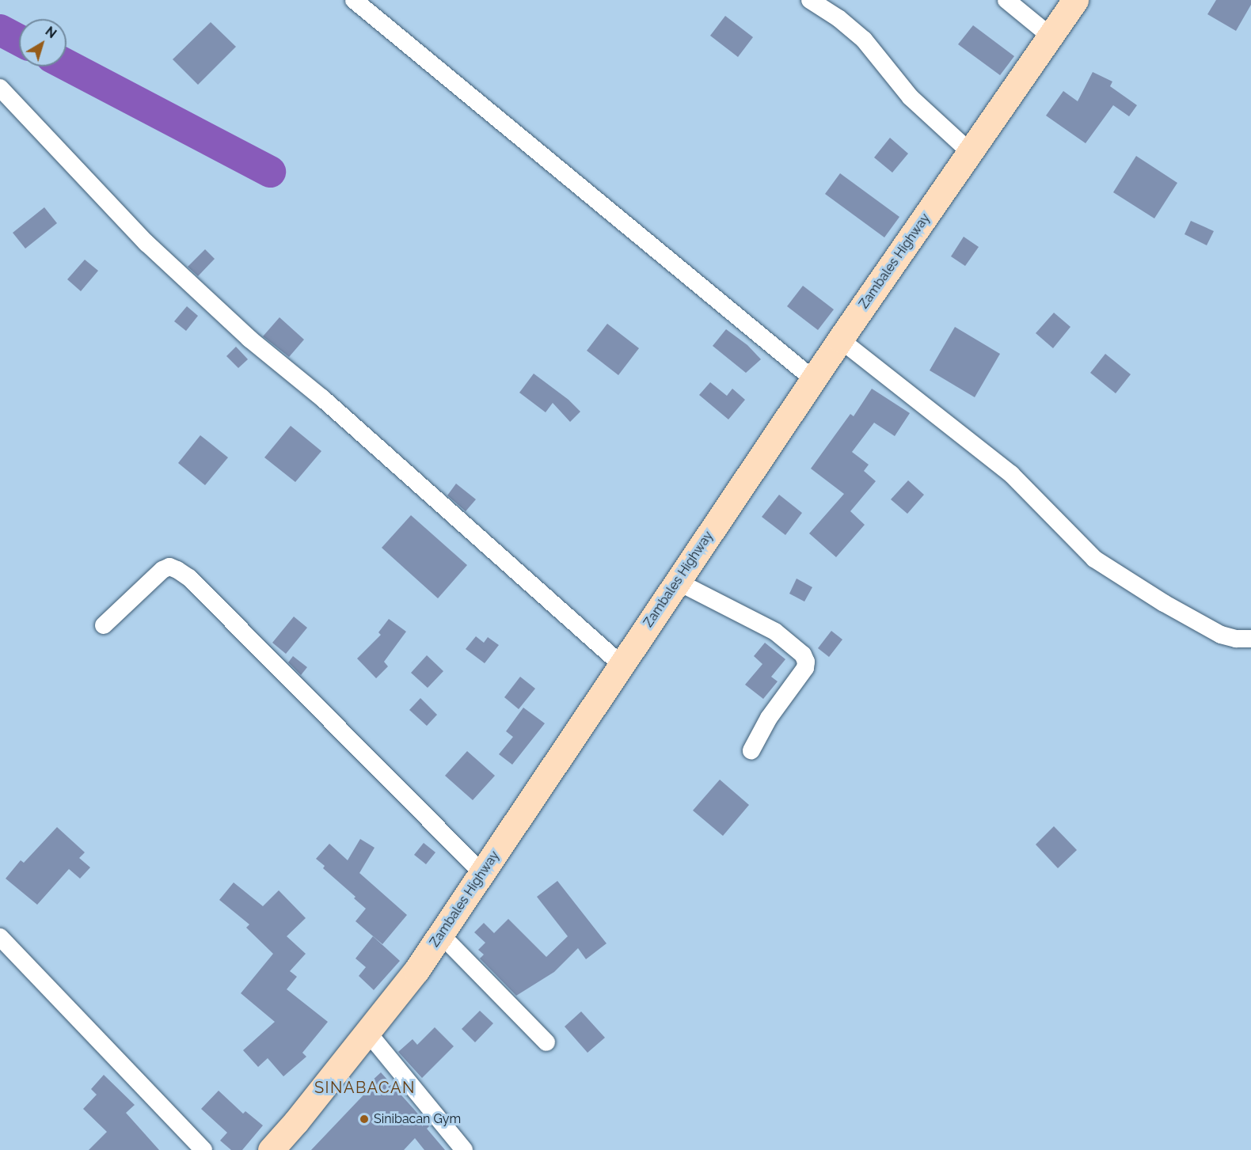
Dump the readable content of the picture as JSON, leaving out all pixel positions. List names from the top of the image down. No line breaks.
{"streets":{"main road":["Zambales Highway"]},"districts":["SINABACAN"],"places":["Sinibacan Gym"],"north":"top right"}
